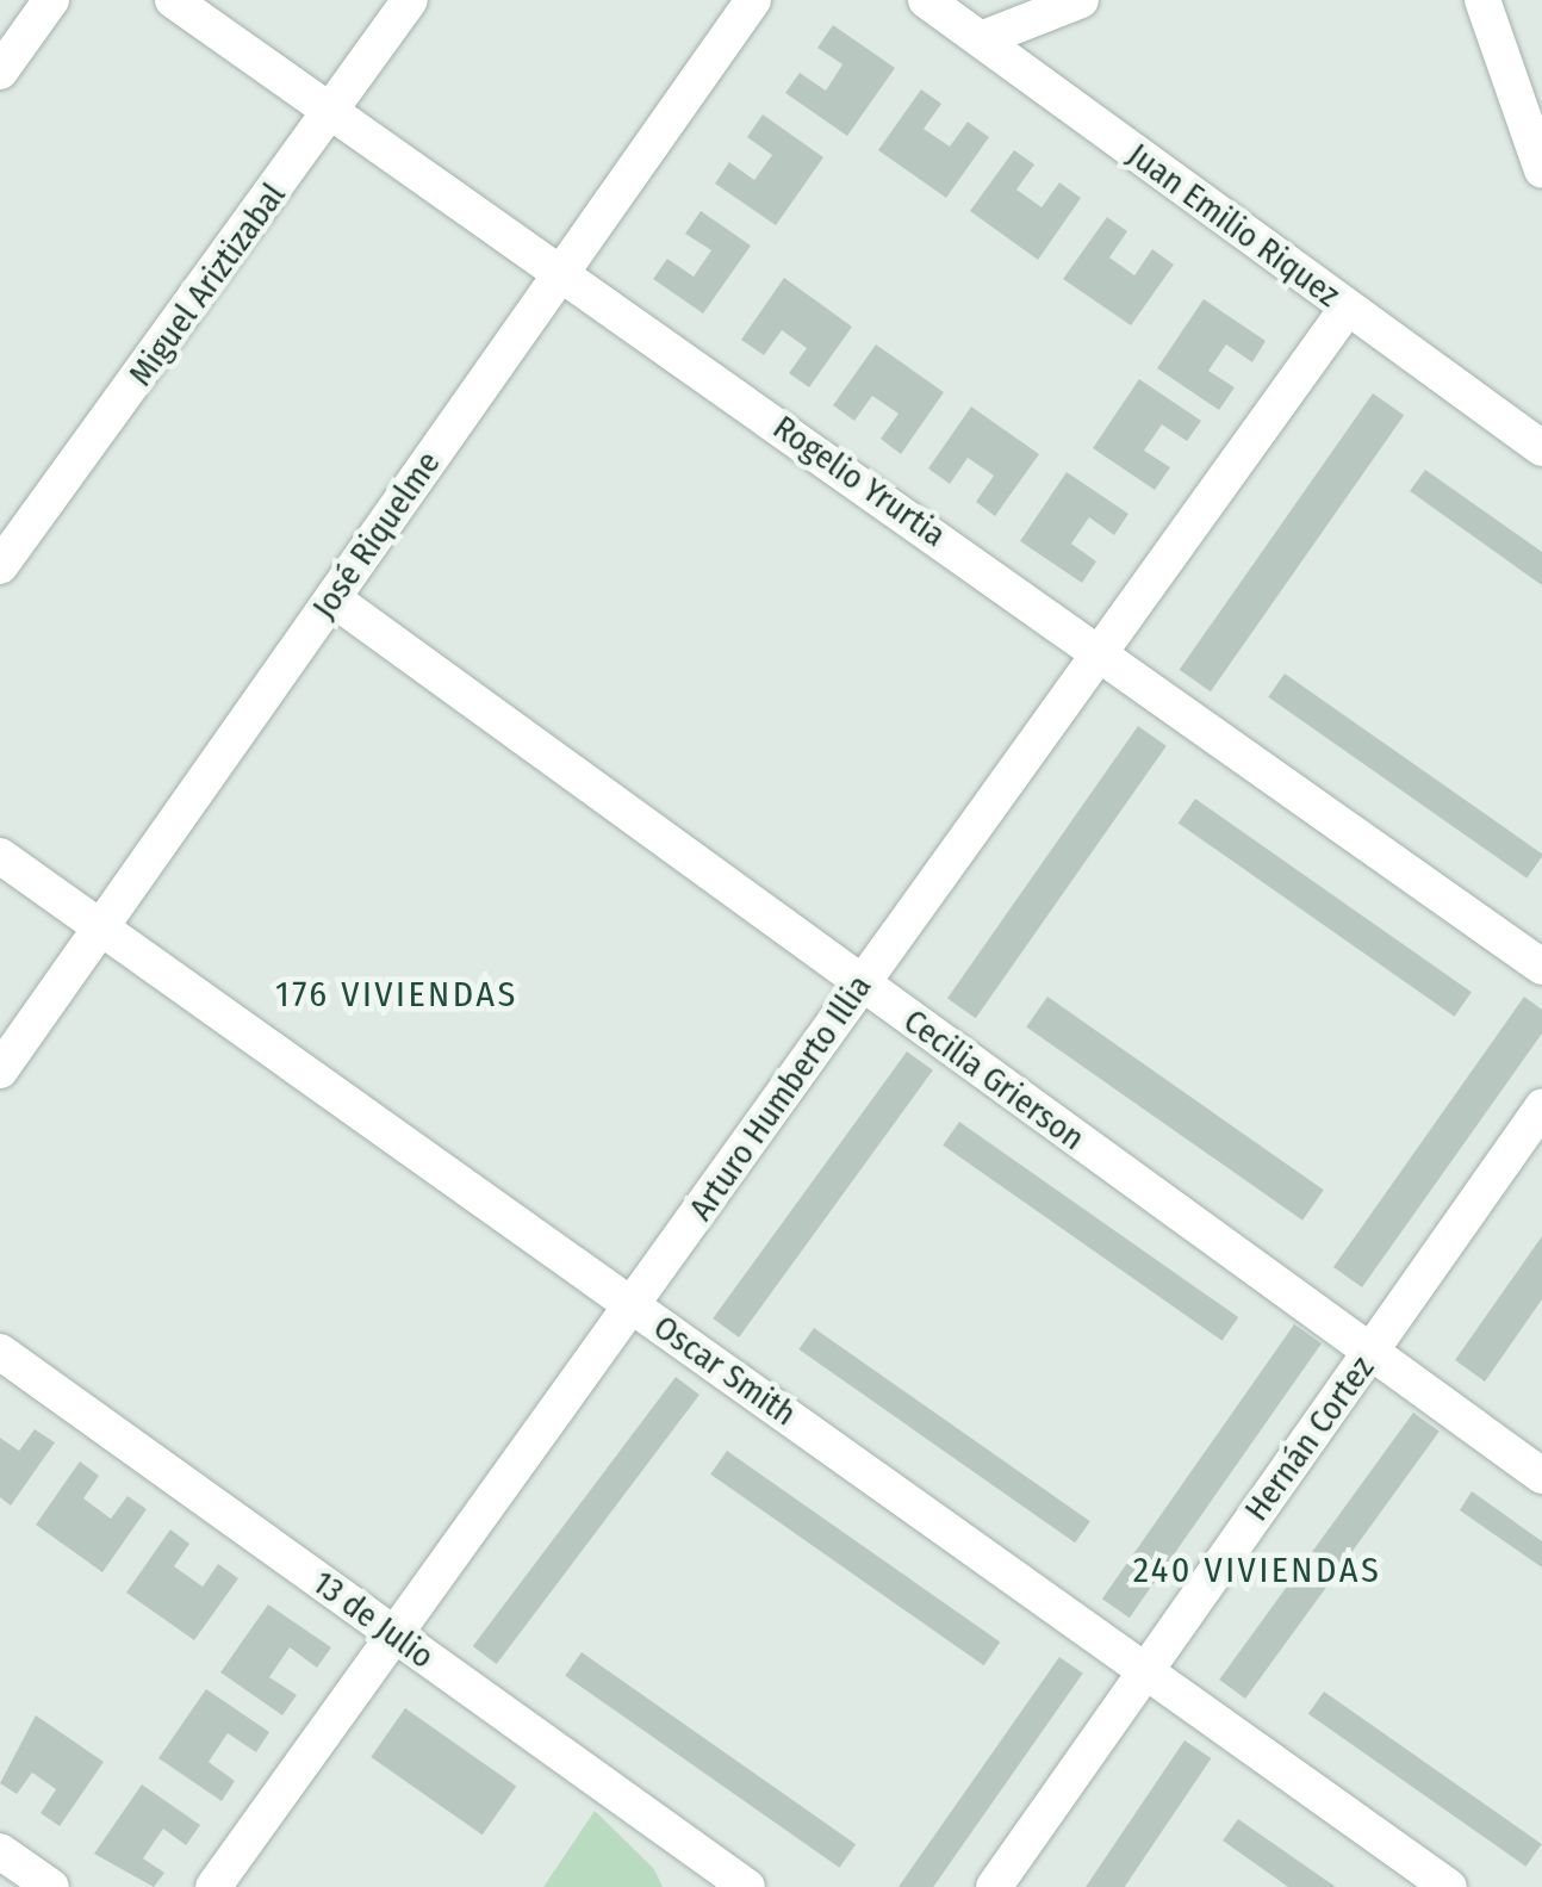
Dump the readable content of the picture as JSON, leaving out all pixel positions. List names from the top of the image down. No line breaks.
{"streets":{"street":["Juan Emilio Riquez","Miguel Ariztizabal","Rogelio Yrurtia","José Riquelme","Cecilia Grierson","Arturo Humberto Illia","Oscar Smith","Hernán Cortez","13 de Julio"]},"crossings":[["Juan Emilio Riquez","Arturo Humberto Illia"],["Miguel Ariztizabal","Rogelio Yrurtia"],["Rogelio Yrurtia","José Riquelme"],["Rogelio Yrurtia","Arturo Humberto Illia"],["José Riquelme","Cecilia Grierson"],["José Riquelme","Oscar Smith"],["Cecilia Grierson","Arturo Humberto Illia"],["Cecilia Grierson","Hernán Cortez"],["Arturo Humberto Illia","Oscar Smith"],["Arturo Humberto Illia","13 de Julio"],["Oscar Smith","Hernán Cortez"]],"districts":["176 VIVIENDAS","240 VIVIENDAS"]}
